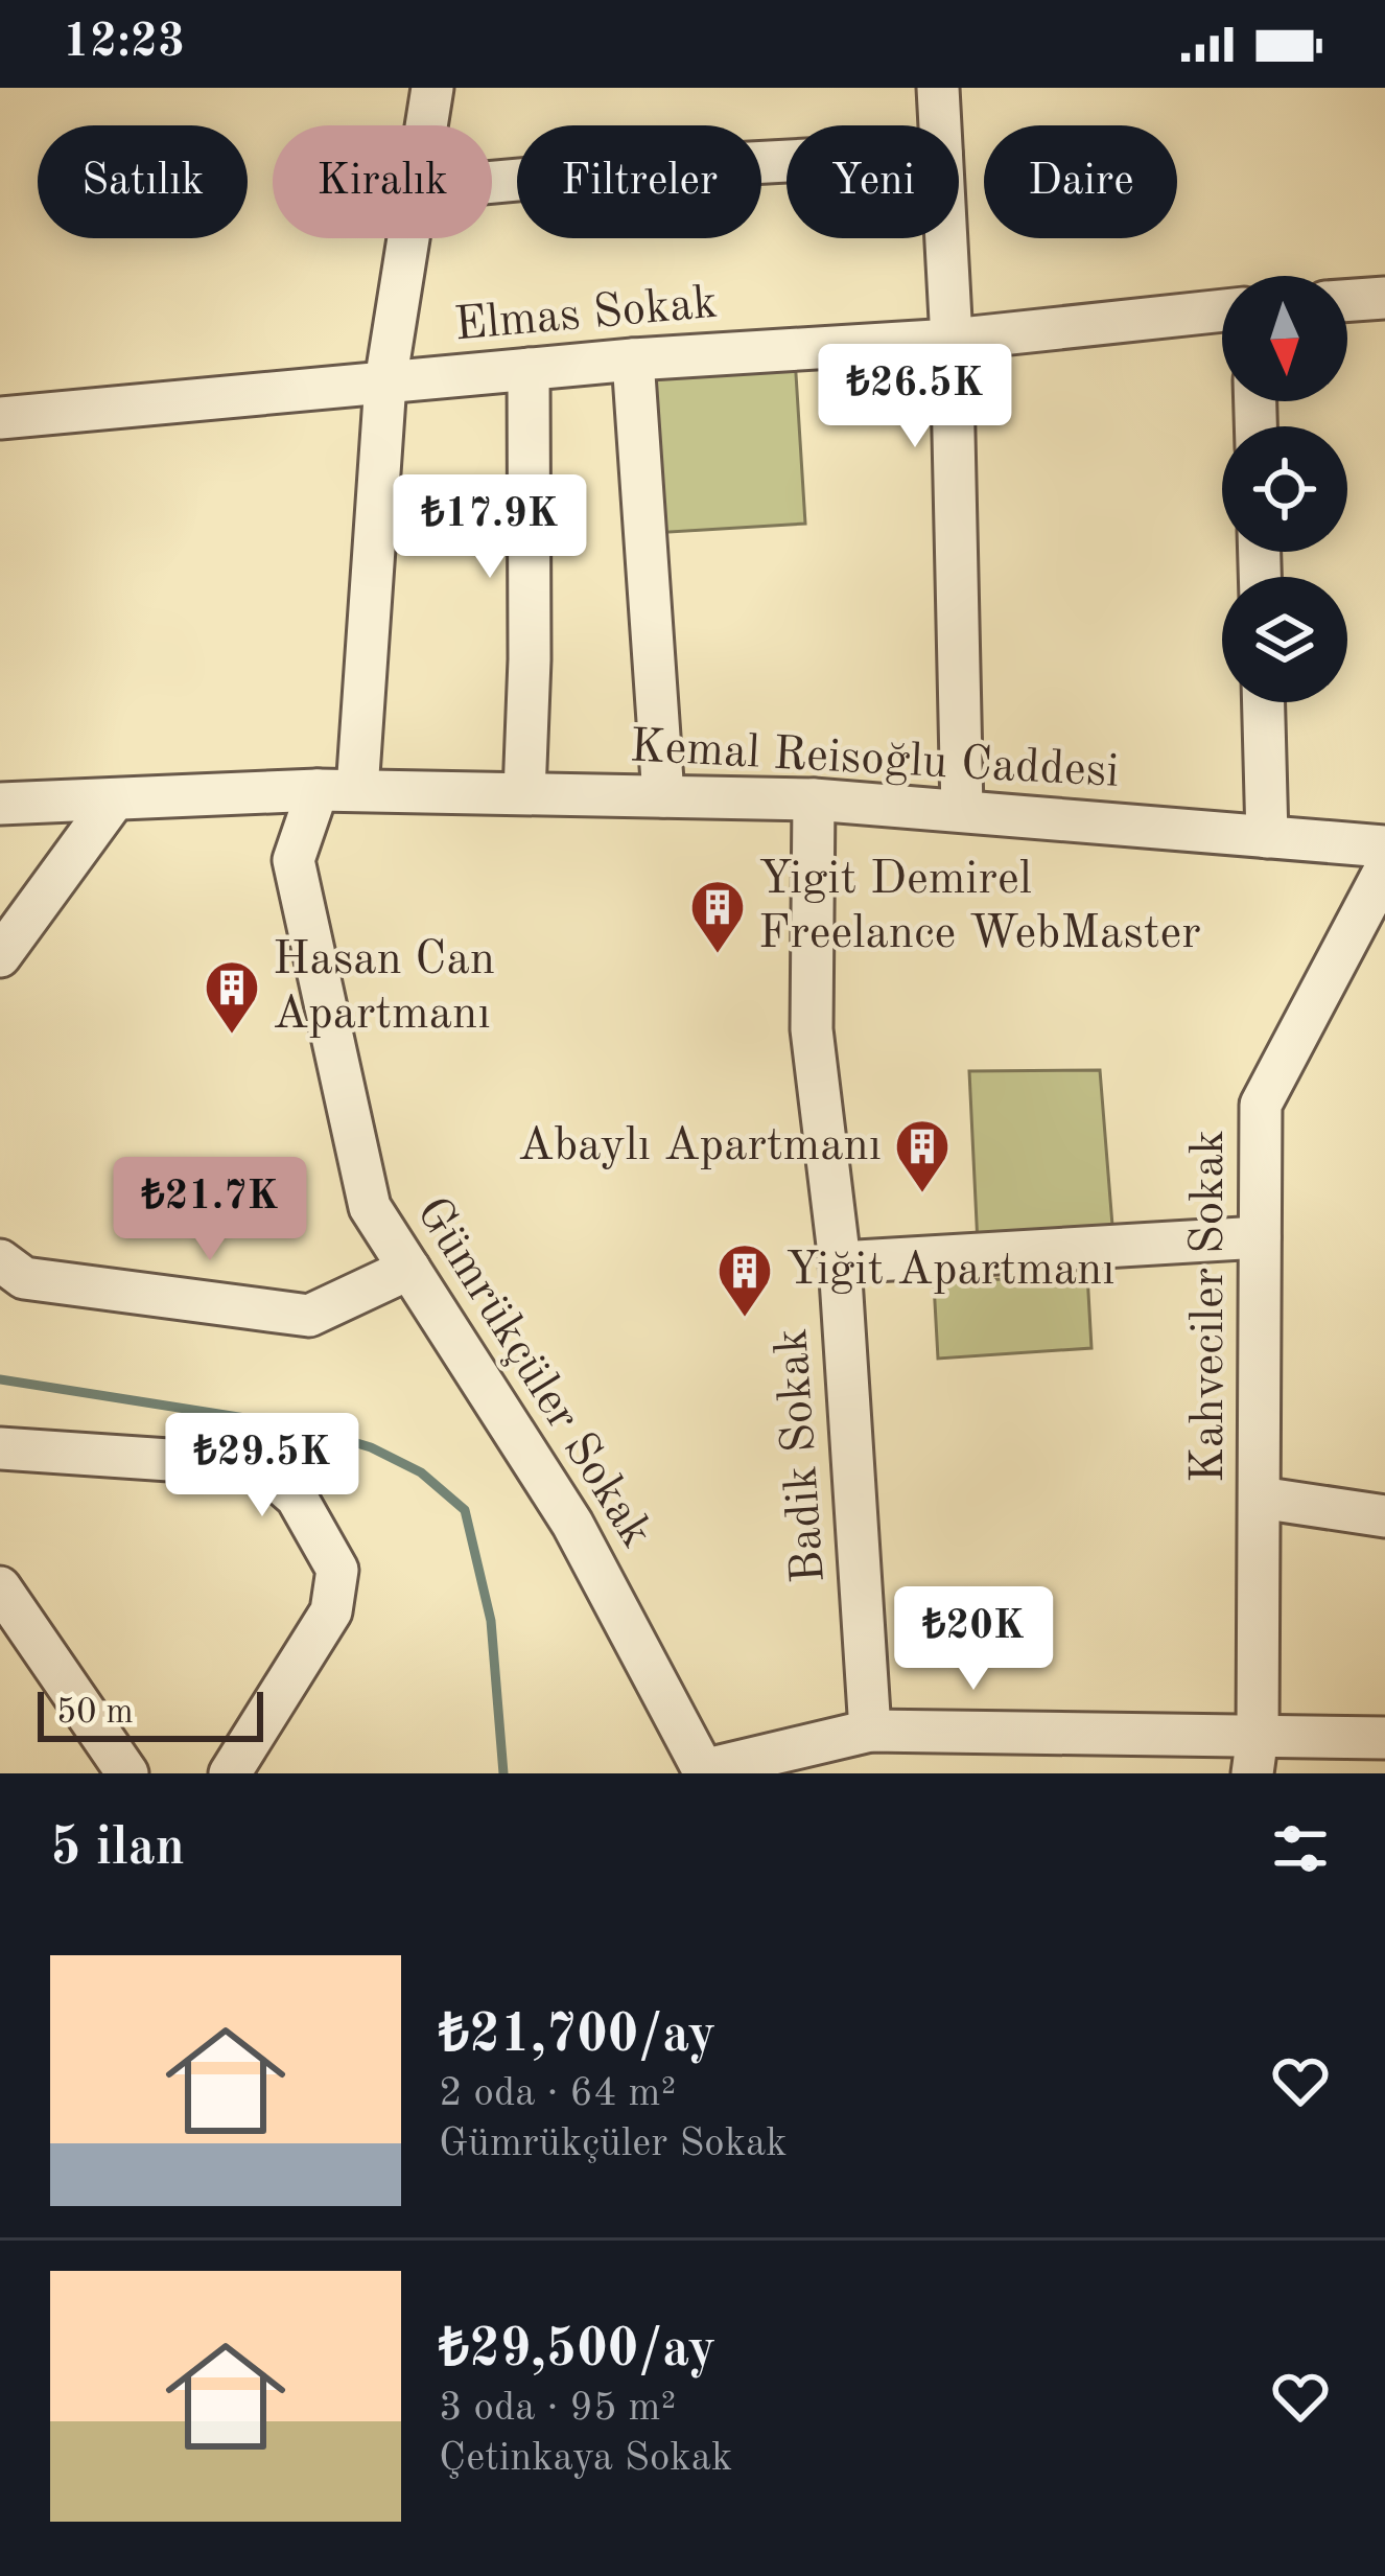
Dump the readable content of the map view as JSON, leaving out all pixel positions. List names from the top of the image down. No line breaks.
{"streets":{"street":["Elmas Sokak","Kemal Reisoğlu Caddesi","Kahveciler Sokak","Gümrükçüler Sokak","Badik Sokak"]},"crossings":[["Elmas Sokak","Gümrükçüler Sokak"],["Kemal Reisoğlu Caddesi","Gümrükçüler Sokak"],["Kemal Reisoğlu Caddesi","Badik Sokak"]],"places":{"building":["Yigit Demirel Freelance WebMaster","Hasan Can Apartmanı","Abaylı Apartmanı","Yiğit Apartmanı"]},"scale_bar":"50 m","north":"bottom","page":{"status":"12:23","chip":["Satılık","Kiralık","Filtreler","Yeni","Daire"],"price":["₺26.5K","₺17.9K","₺21.7K","₺29.5K","₺20K"],"scale":"50 m","heading":"5 ilan","list":[{"name":"₺21,700/ay","note":"2 oda · 64 m² · Gümrükçüler Sokak"},{"name":"₺29,500/ay","note":"3 oda · 95 m² · Çetinkaya Sokak"}]}}
